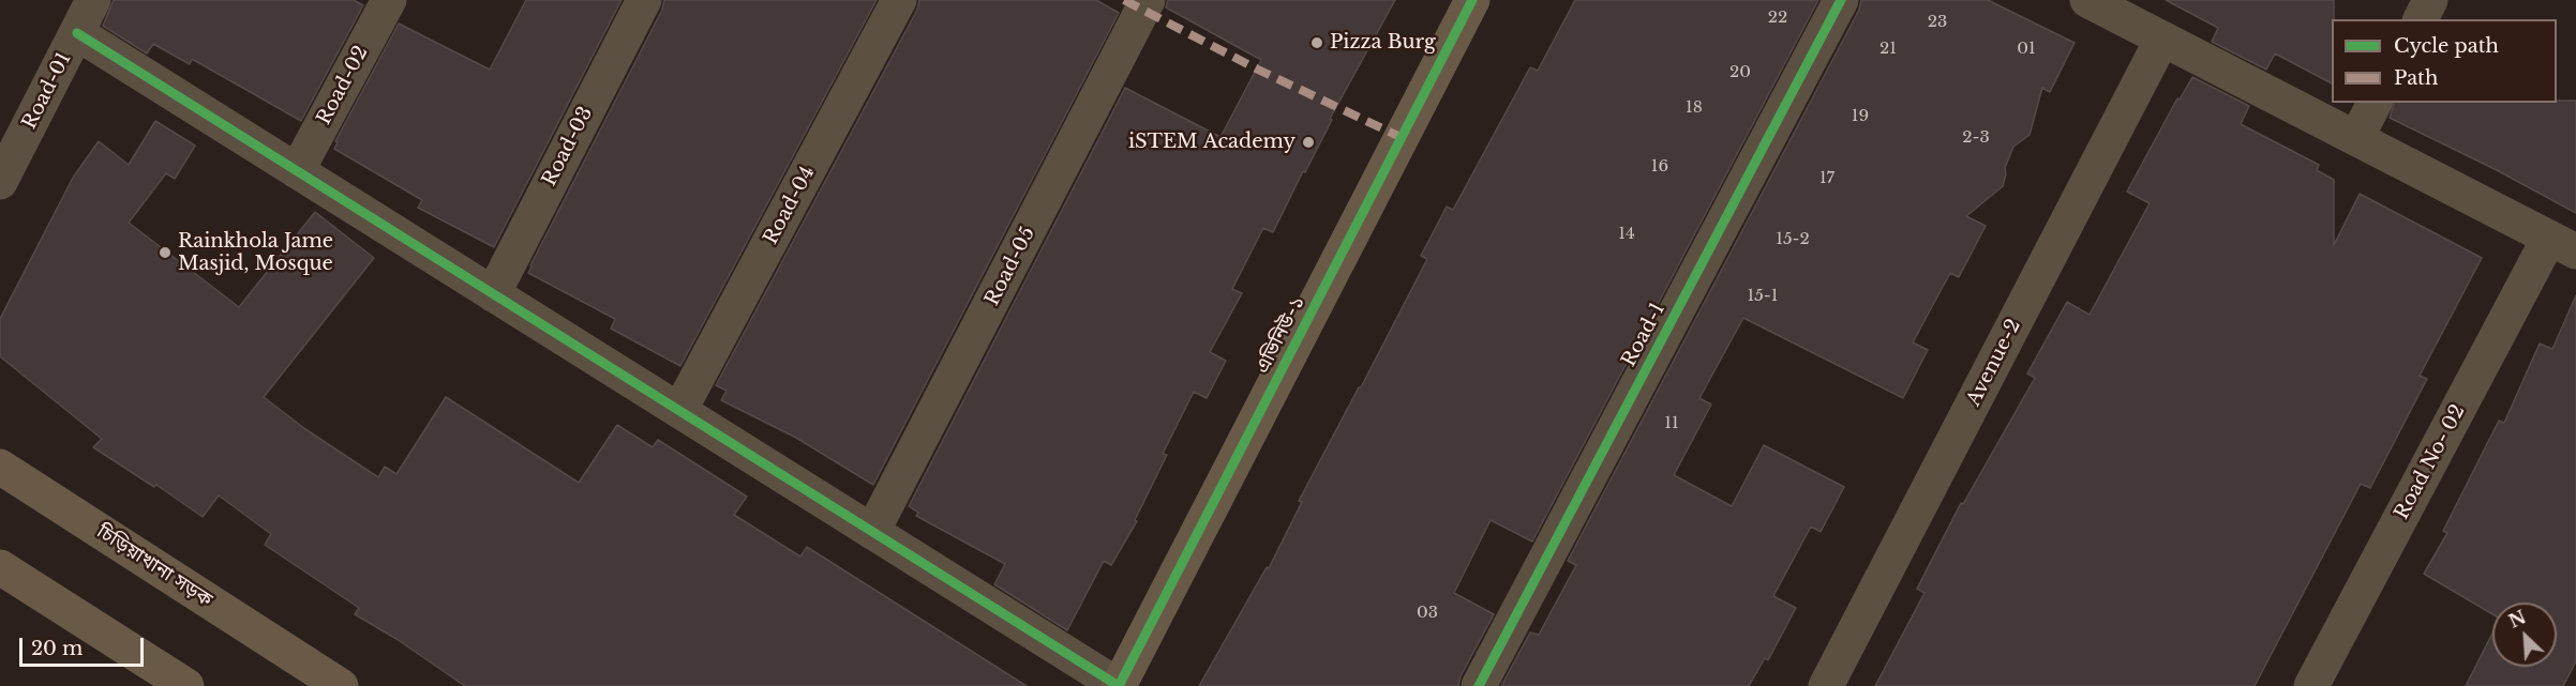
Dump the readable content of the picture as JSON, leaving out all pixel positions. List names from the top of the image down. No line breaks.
{"streets":{"street":["Road-02","Road-01","Road-03","Road-04","Road-05","এভিনিউ-১","Road-1","Avenue-2","Road No- 02","চিড়িয়াখানা সড়ক"]},"places":["Pizza Burg","iSTEM Academy","Rainkhola Jame Masjid, Mosque"],"house_numbers":["22","23","21","01","20","18","19","2-3","16","17","14","15-2","15-1","11","03"],"legend":["Cycle path","Path"],"scale_bar":"20 m","north":"top left"}
